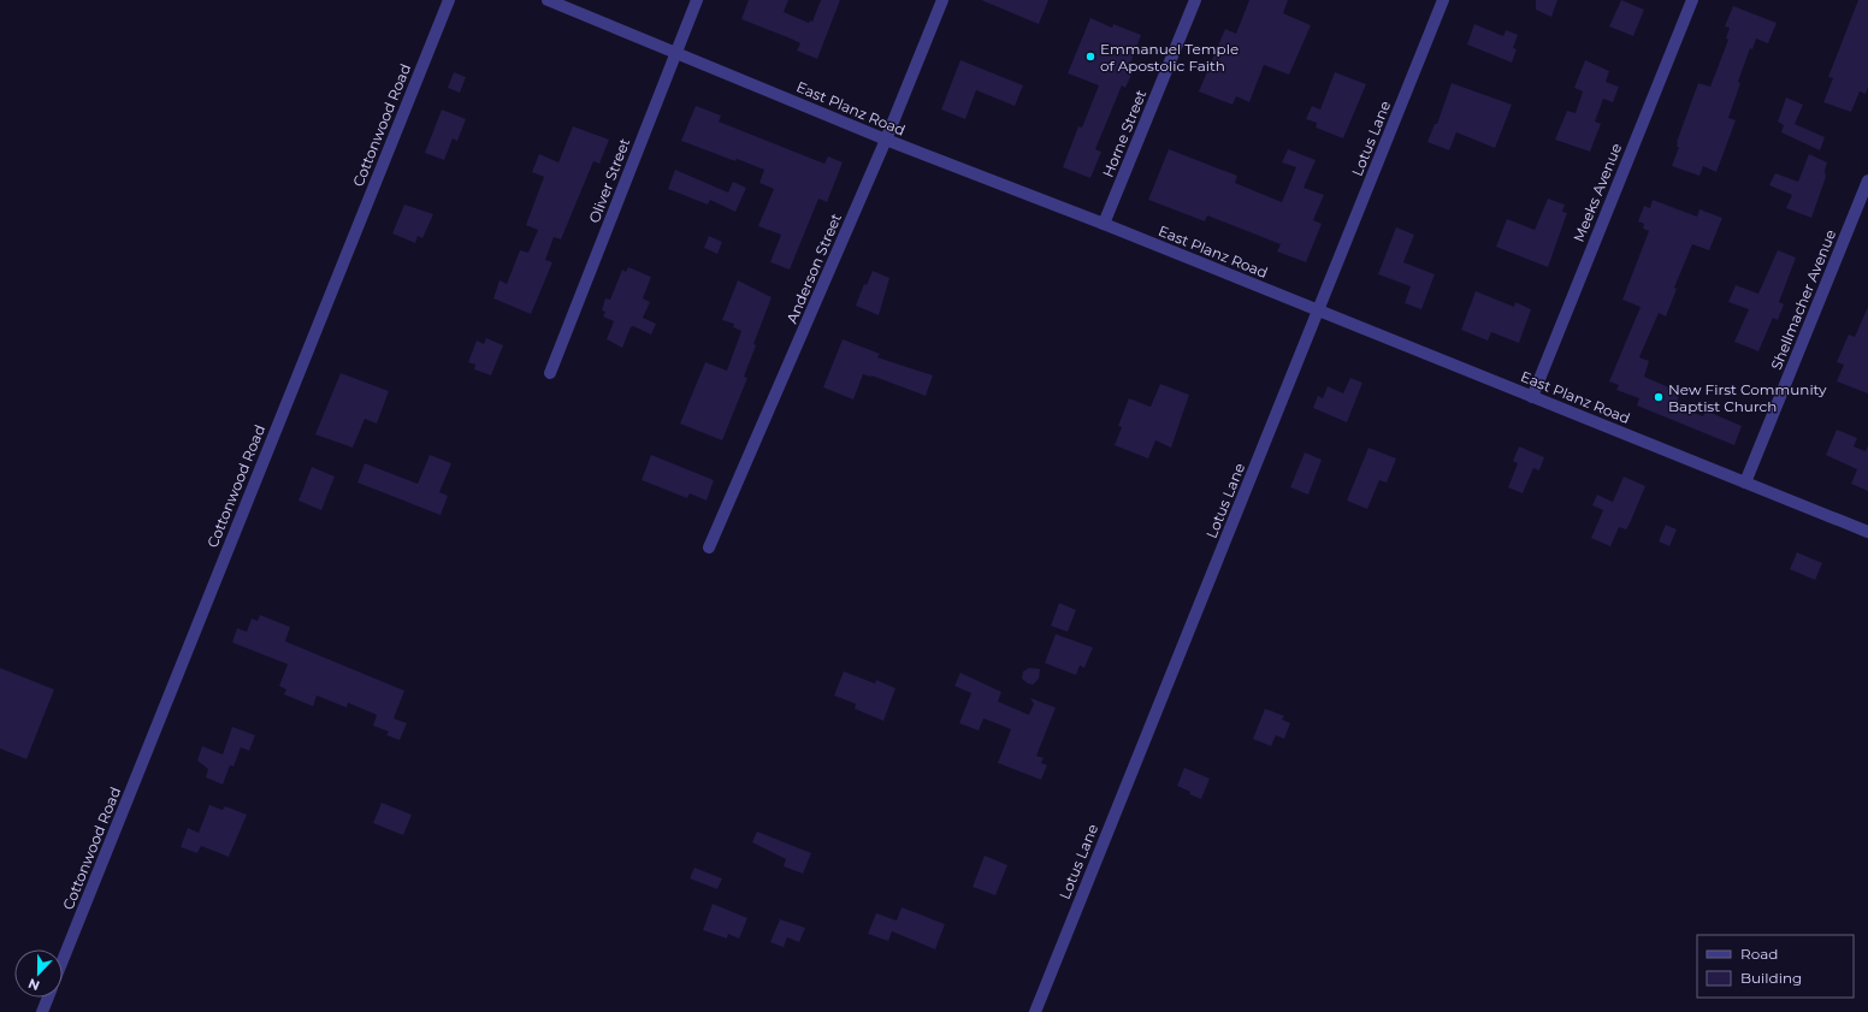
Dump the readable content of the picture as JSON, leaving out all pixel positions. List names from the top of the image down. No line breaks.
{"streets":{"street":["East Planz Road","Cottonwood Road","Horne Street","Lotus Lane","Oliver Street","Meeks Avenue","Anderson Street","Shellmacher Avenue"]},"crossings":[["East Planz Road","Horne Street"],["East Planz Road","Lotus Lane"],["East Planz Road","Oliver Street"],["East Planz Road","Meeks Avenue"],["East Planz Road","Anderson Street"],["East Planz Road","Shellmacher Avenue"]],"places":["Emmanuel Temple of Apostolic Faith","New First Community Baptist Church"],"legend":["Road","Building"],"north":"bottom"}
